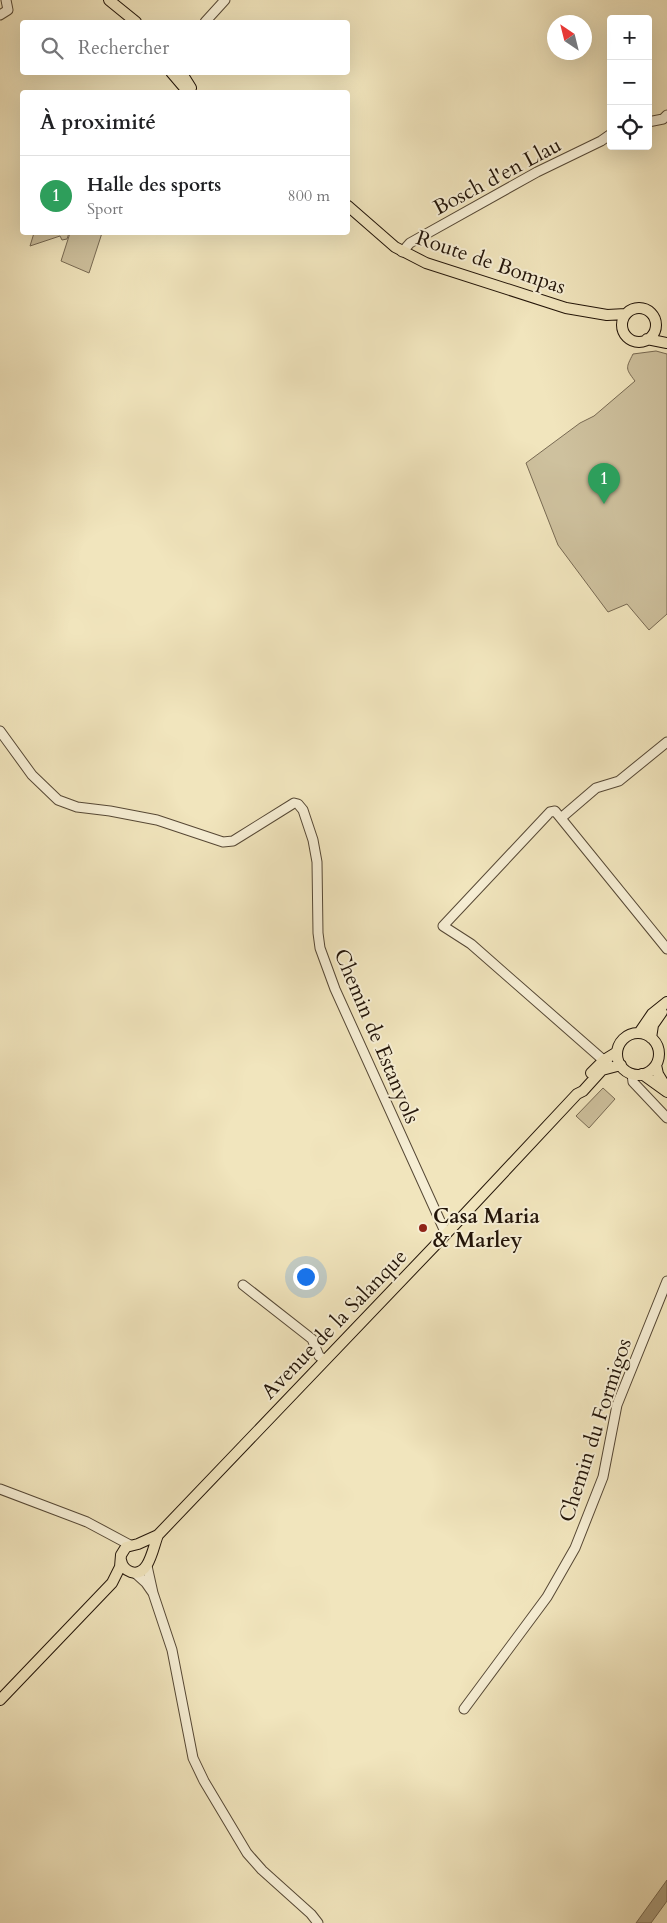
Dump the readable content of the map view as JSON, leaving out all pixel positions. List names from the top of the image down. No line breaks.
{"streets":{"main road":["Route de Bompas","Avenue de la Salanque"],"street":["Bosch d'en Llau","Chemin de Estanyols","Chemin du Formigos"]},"crossings":[["Bosch d'en Llau","Route de Bompas"],["Chemin de Estanyols","Avenue de la Salanque"]],"places":["Casa Maria & Marley"],"north":"top left","page":{"map_buttons":["+","−"],"search":"Rechercher","heading":"À proximité","list":[{"mark":"1","name":"Halle des sports","note":"Sport","value":"800 m"}],"pins":"1"}}
